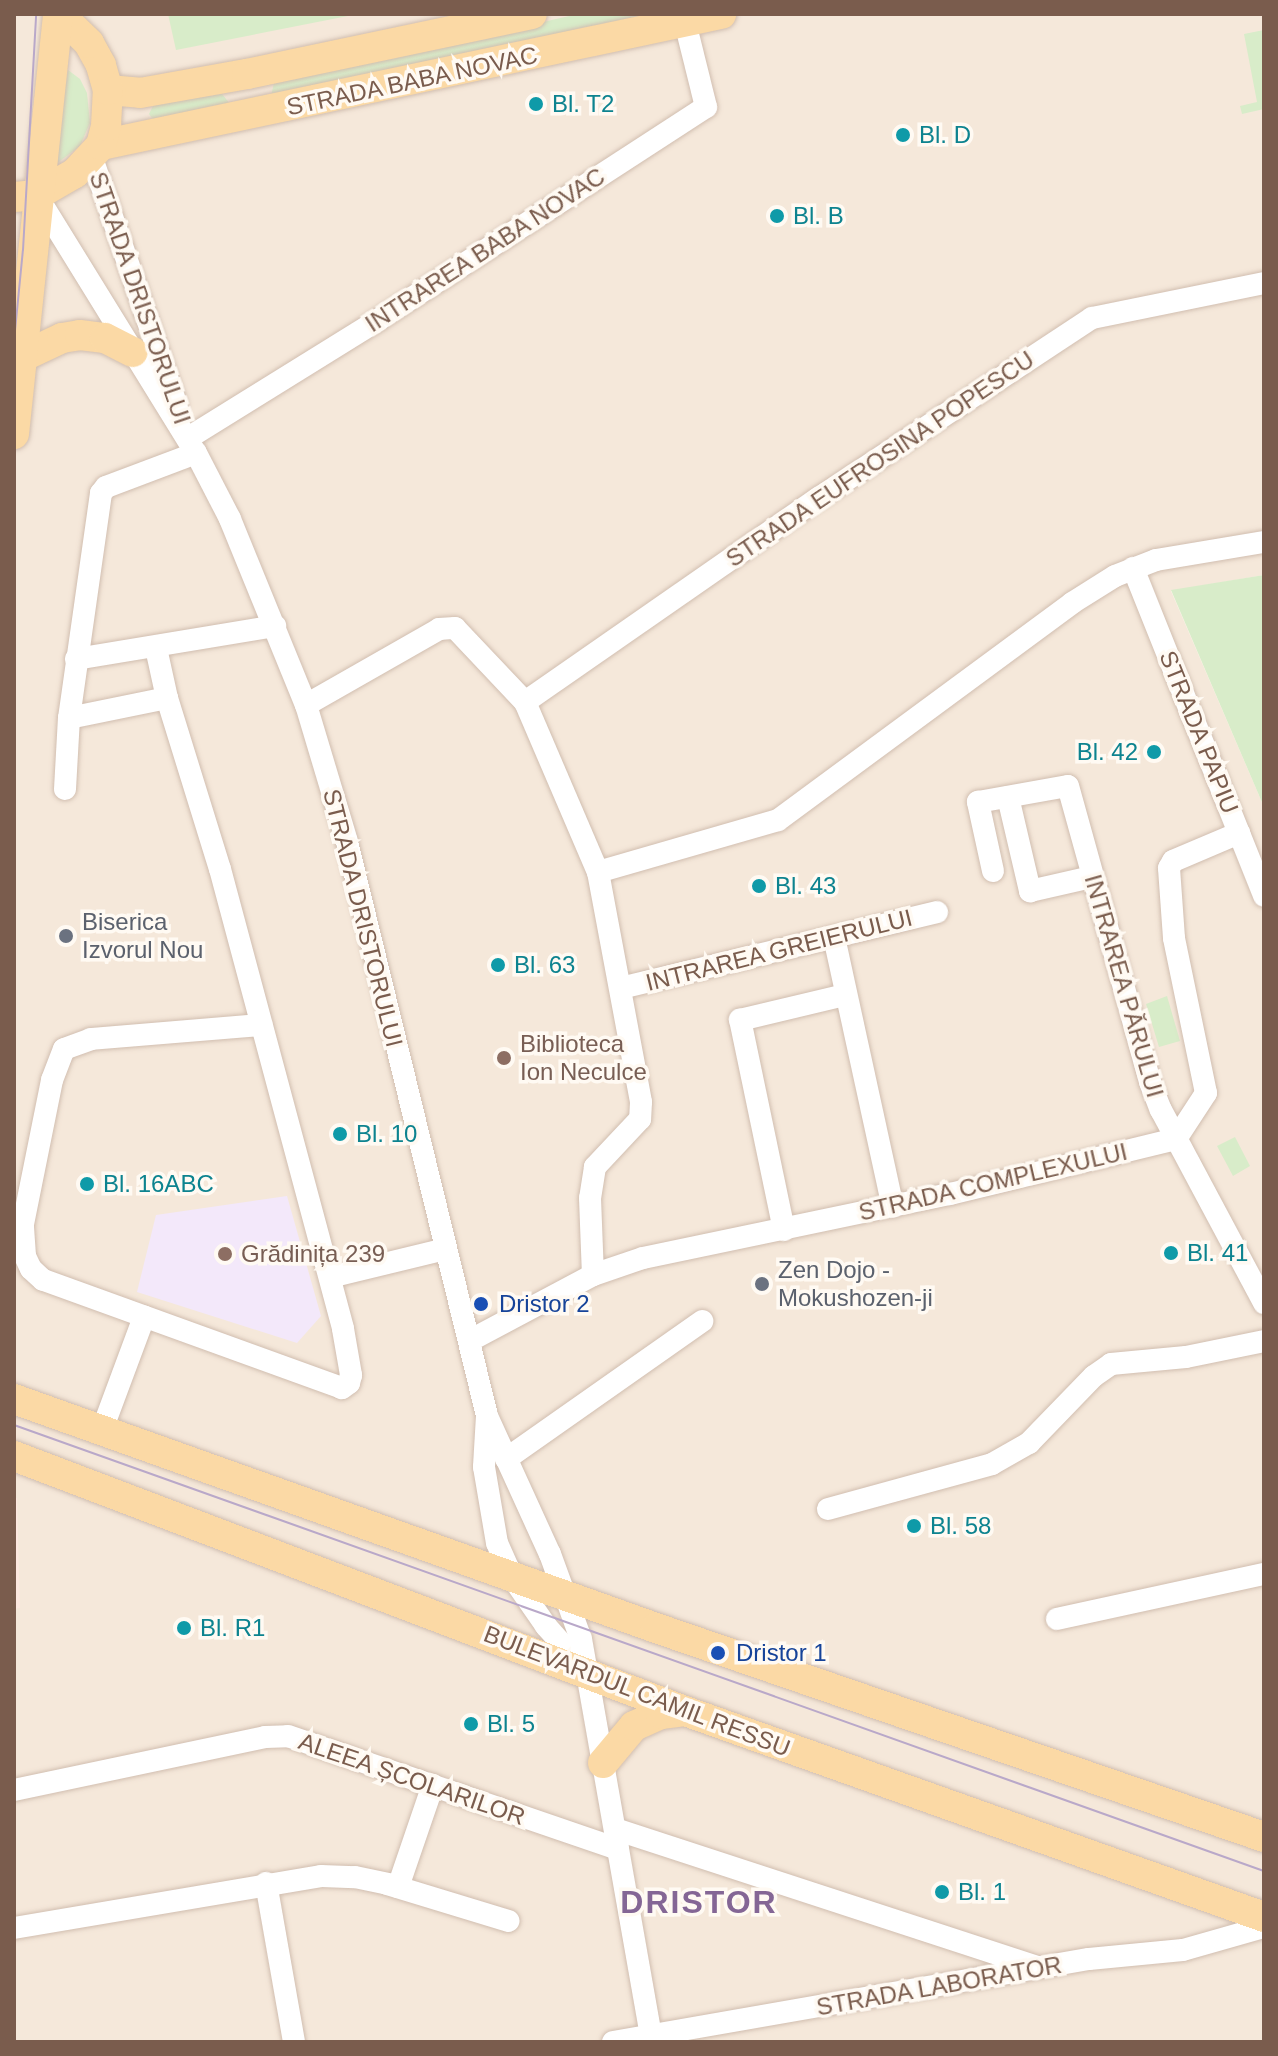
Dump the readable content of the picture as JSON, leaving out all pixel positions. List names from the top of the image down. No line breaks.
{"streets":{"main road":["STRADA BABA NOVAC","BULEVARDUL CAMIL RESSU"],"street":["INTRAREA BABA NOVAC","STRADA DRISTORULUI","STRADA EUFROSINA POPESCU","STRADA PAPIU","INTRAREA GREIERULUI","INTRAREA PĂRULUI","STRADA COMPLEXULUI","ALEEA ȘCOLARILOR","STRADA LABORATOR"]},"crossings":[["STRADA BABA NOVAC","INTRAREA BABA NOVAC"],["STRADA BABA NOVAC","STRADA DRISTORULUI"],["INTRAREA BABA NOVAC","STRADA DRISTORULUI"],["STRADA DRISTORULUI","STRADA COMPLEXULUI"],["STRADA DRISTORULUI","BULEVARDUL CAMIL RESSU"],["INTRAREA PĂRULUI","STRADA COMPLEXULUI"],["ALEEA ȘCOLARILOR","STRADA LABORATOR"]],"districts":["DRISTOR"],"places":["Bl. T2","Bl. D","Bl. B","Bl. 42","Bl. 43","Biserica Izvorul Nou","Bl. 63","Biblioteca Ion Neculce","Bl. 10","Bl. 16ABC","Bl. 41","Grădinița 239","Zen Dojo - Mokushozen-ji","Dristor 2","Bl. 58","Bl. R1","Dristor 1","Bl. 5","Bl. 1"]}
